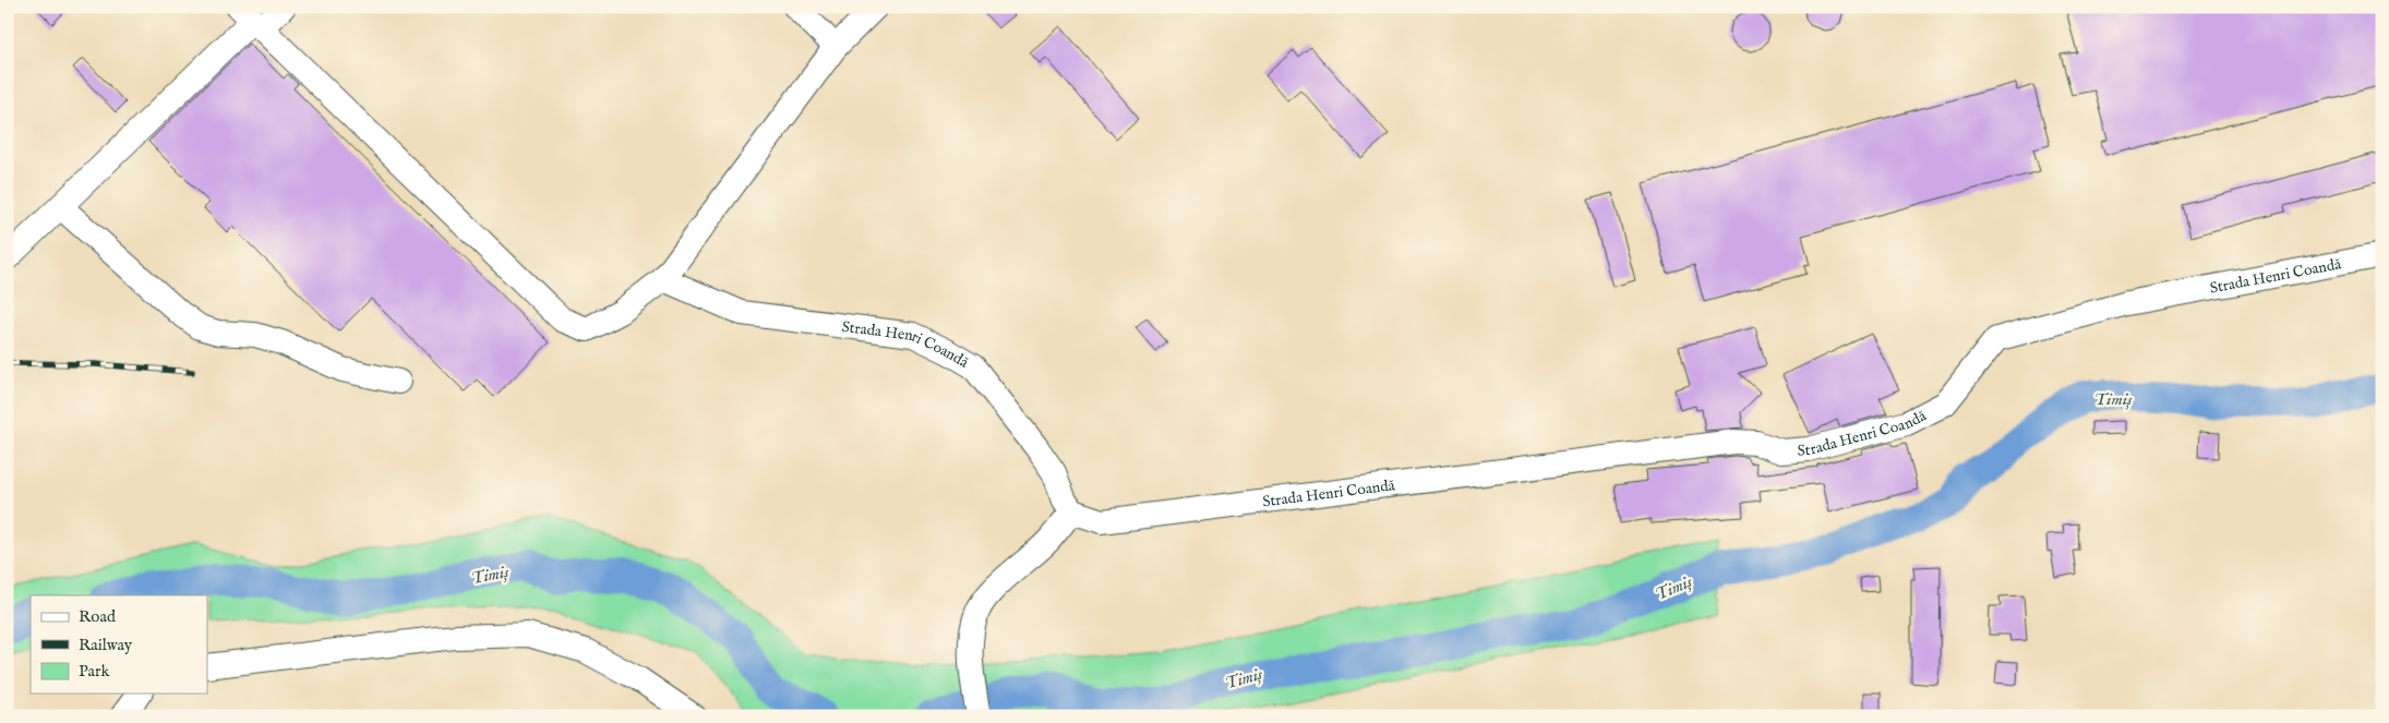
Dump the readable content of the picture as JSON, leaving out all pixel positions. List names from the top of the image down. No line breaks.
{"streets":{"street":["Strada Henri Coandă"]},"water":["Timiș"],"legend":["Road","Railway","Park"]}
